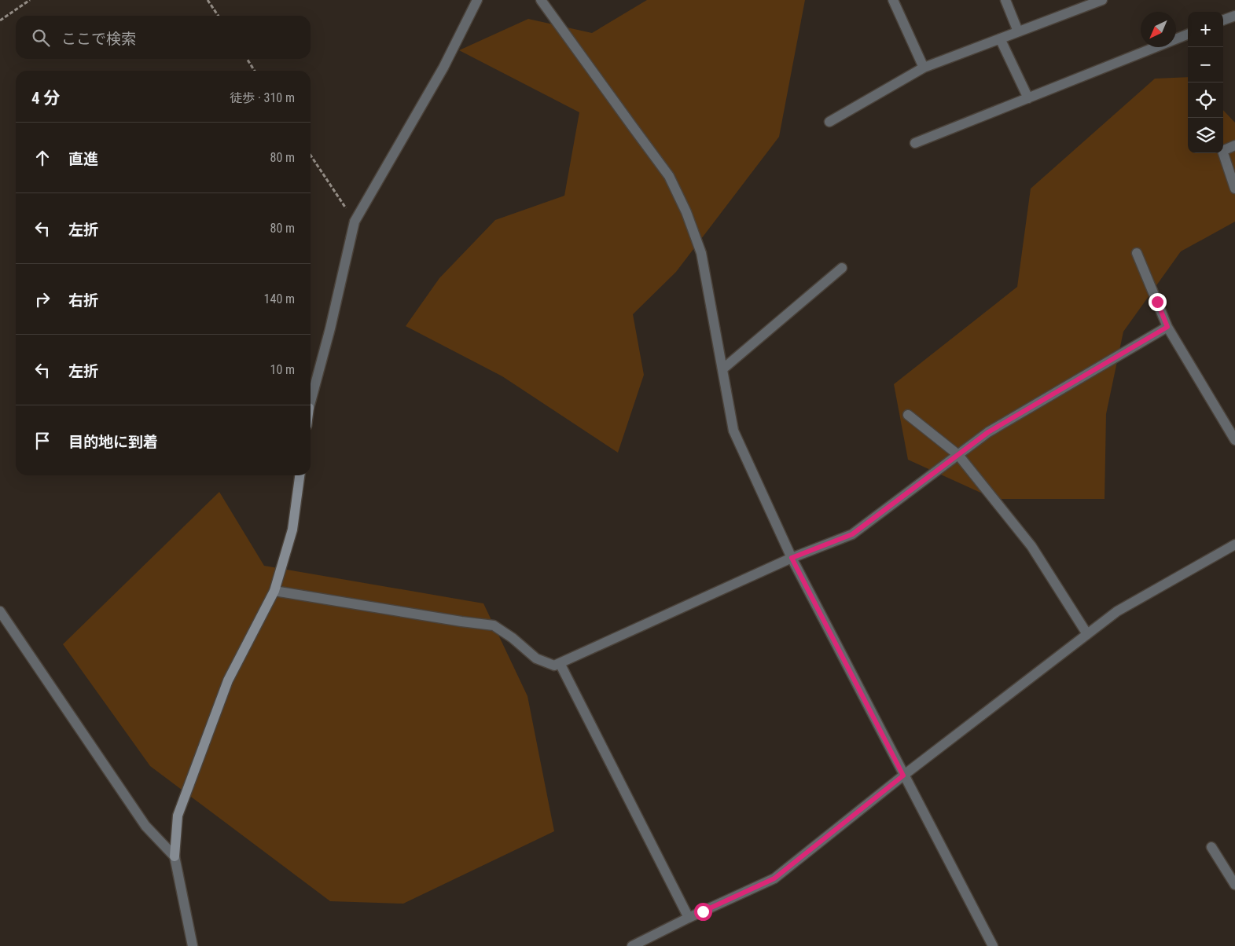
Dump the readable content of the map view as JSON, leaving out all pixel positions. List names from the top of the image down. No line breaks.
{"north":"bottom left","page":{"map_buttons":["+","−"],"search":"ここで検索","heading":["4 分","徒歩 · 310 m"],"list":[["直進","80 m"],["左折","80 m"],["右折","140 m"],["左折","10 m"],"目的地に到着"]}}
